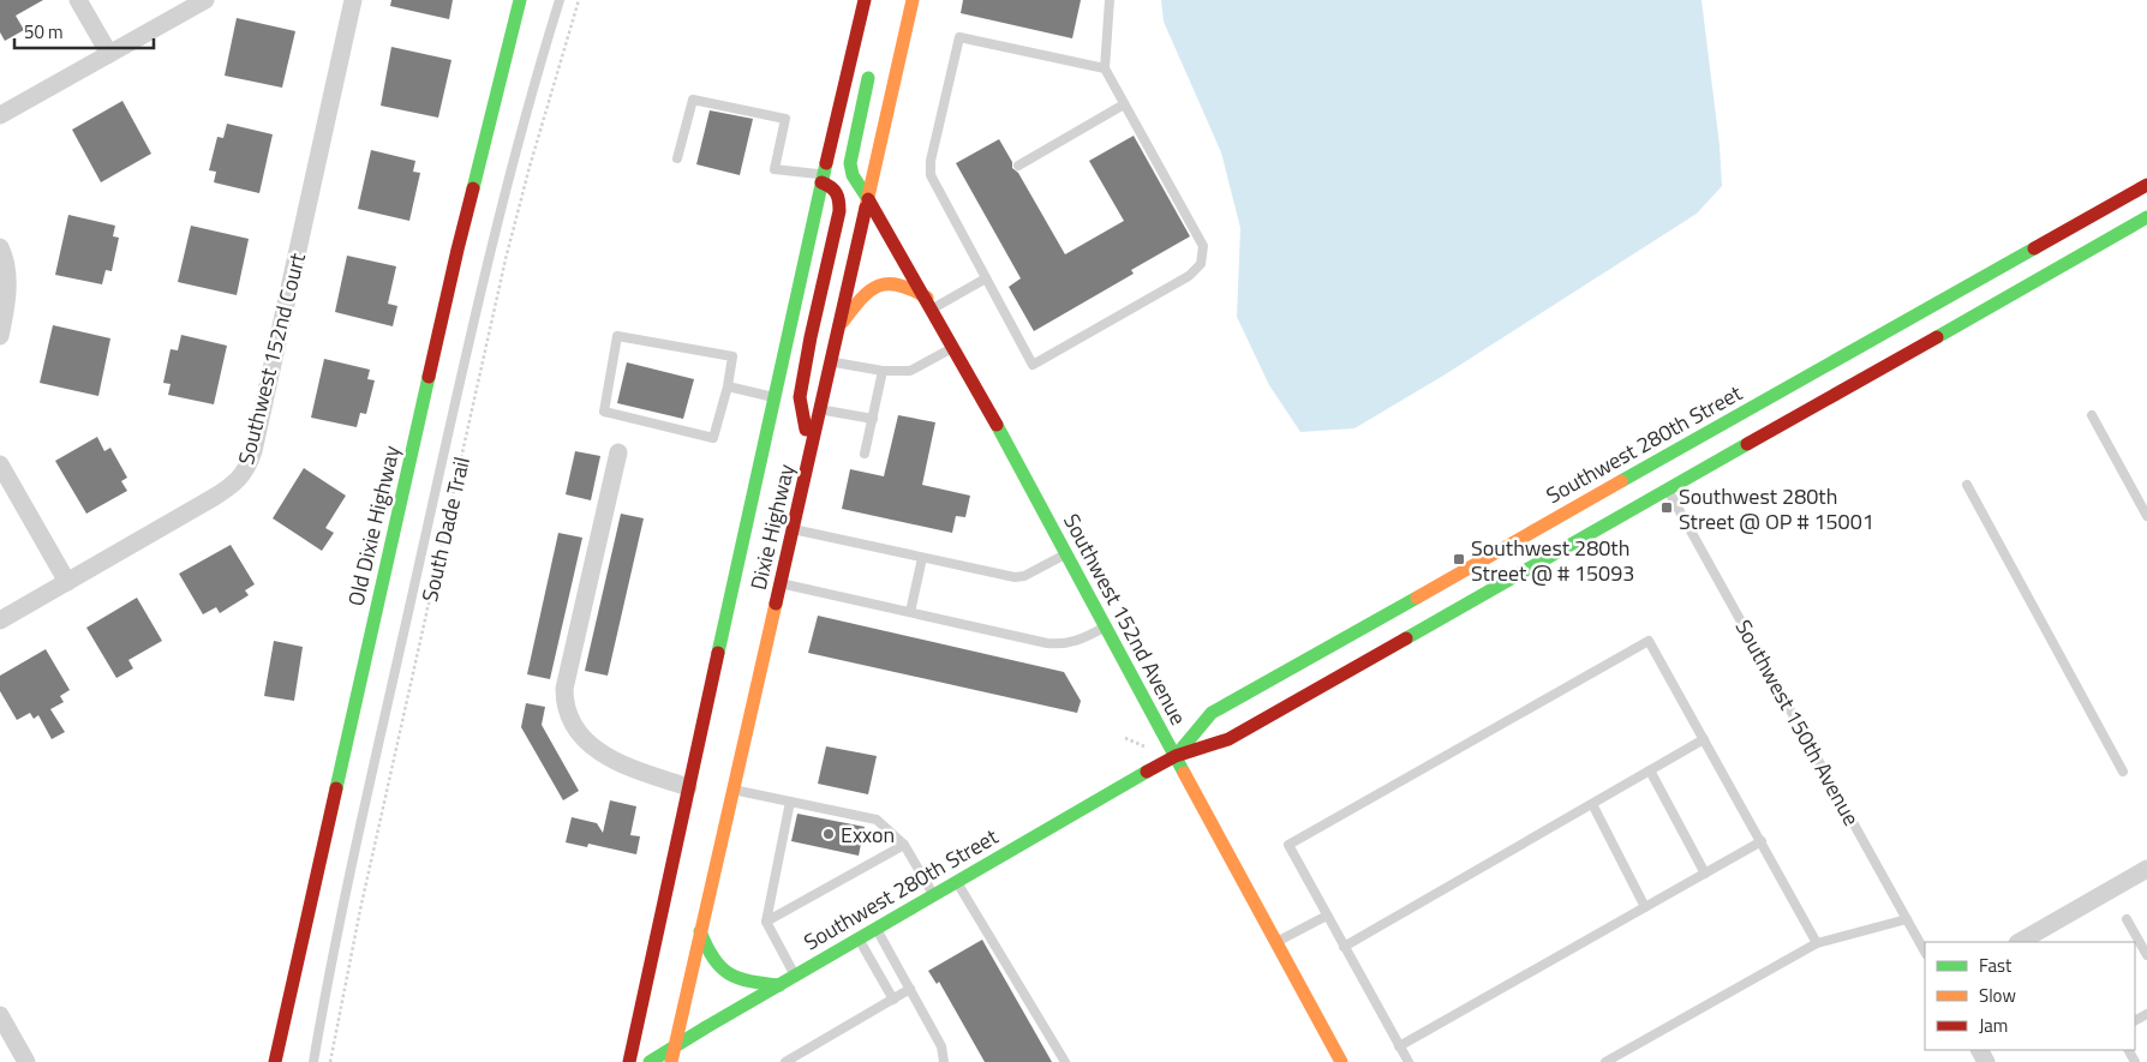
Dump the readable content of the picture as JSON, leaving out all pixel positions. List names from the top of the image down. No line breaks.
{"streets":{"main road":["Southwest 280th Street","Old Dixie Highway","Dixie Highway","Southwest 152nd Avenue"],"street":["Southwest 152nd Court"],"lane":["Southwest 150th Avenue"],"path":["South Dade Trail"]},"crossings":[["Southwest 280th Street","Dixie Highway"],["Southwest 280th Street","Southwest 152nd Avenue"],["Southwest 280th Street","Southwest 150th Avenue"],["Dixie Highway","Southwest 152nd Avenue"]],"places":{"transit":["Southwest 280th Street @ OP # 15001","Southwest 280th Street @ # 15093"],"other":["Exxon"]},"legend":["Fast","Slow","Jam"],"scale_bar":"50 m"}
